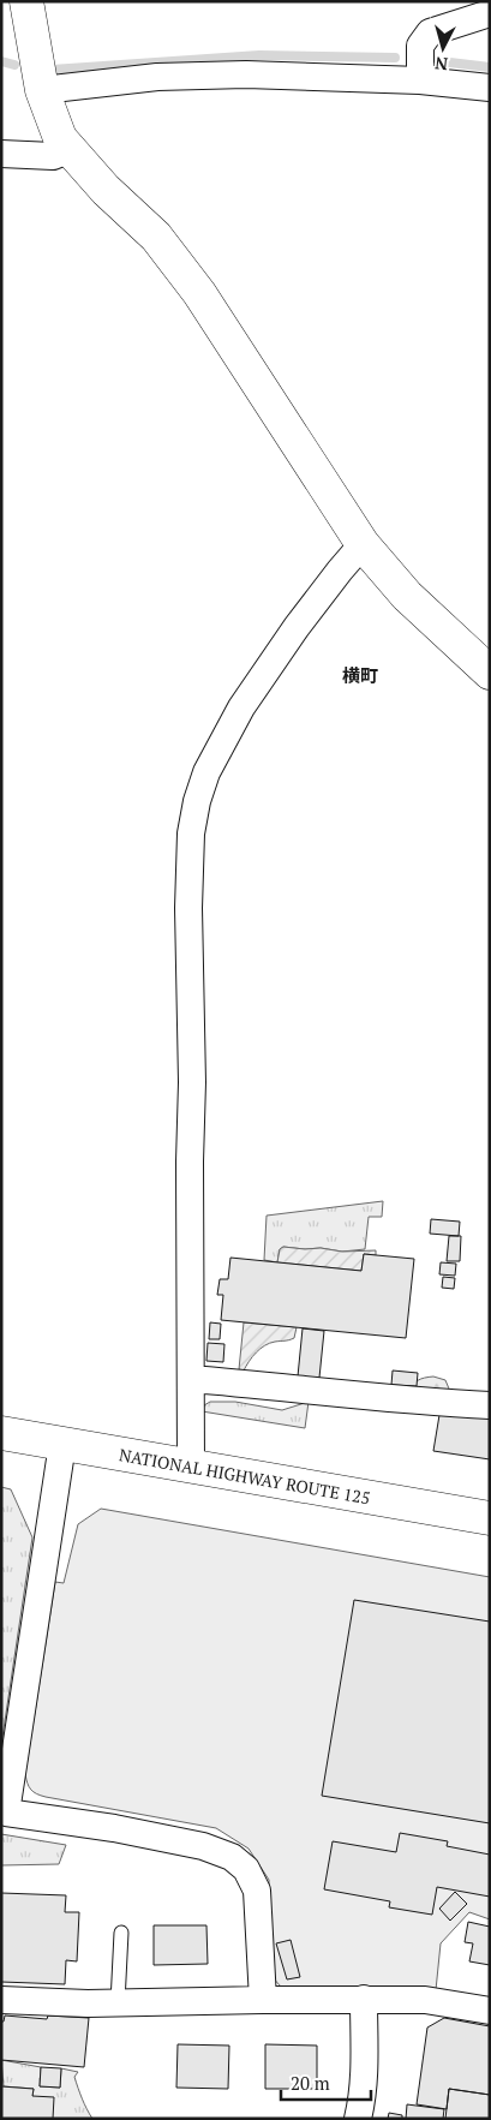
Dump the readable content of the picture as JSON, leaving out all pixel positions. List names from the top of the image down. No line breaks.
{"streets":{"main road":["NATIONAL HIGHWAY ROUTE 125"]},"districts":["横町"],"scale_bar":"20 m","north":"bottom"}
